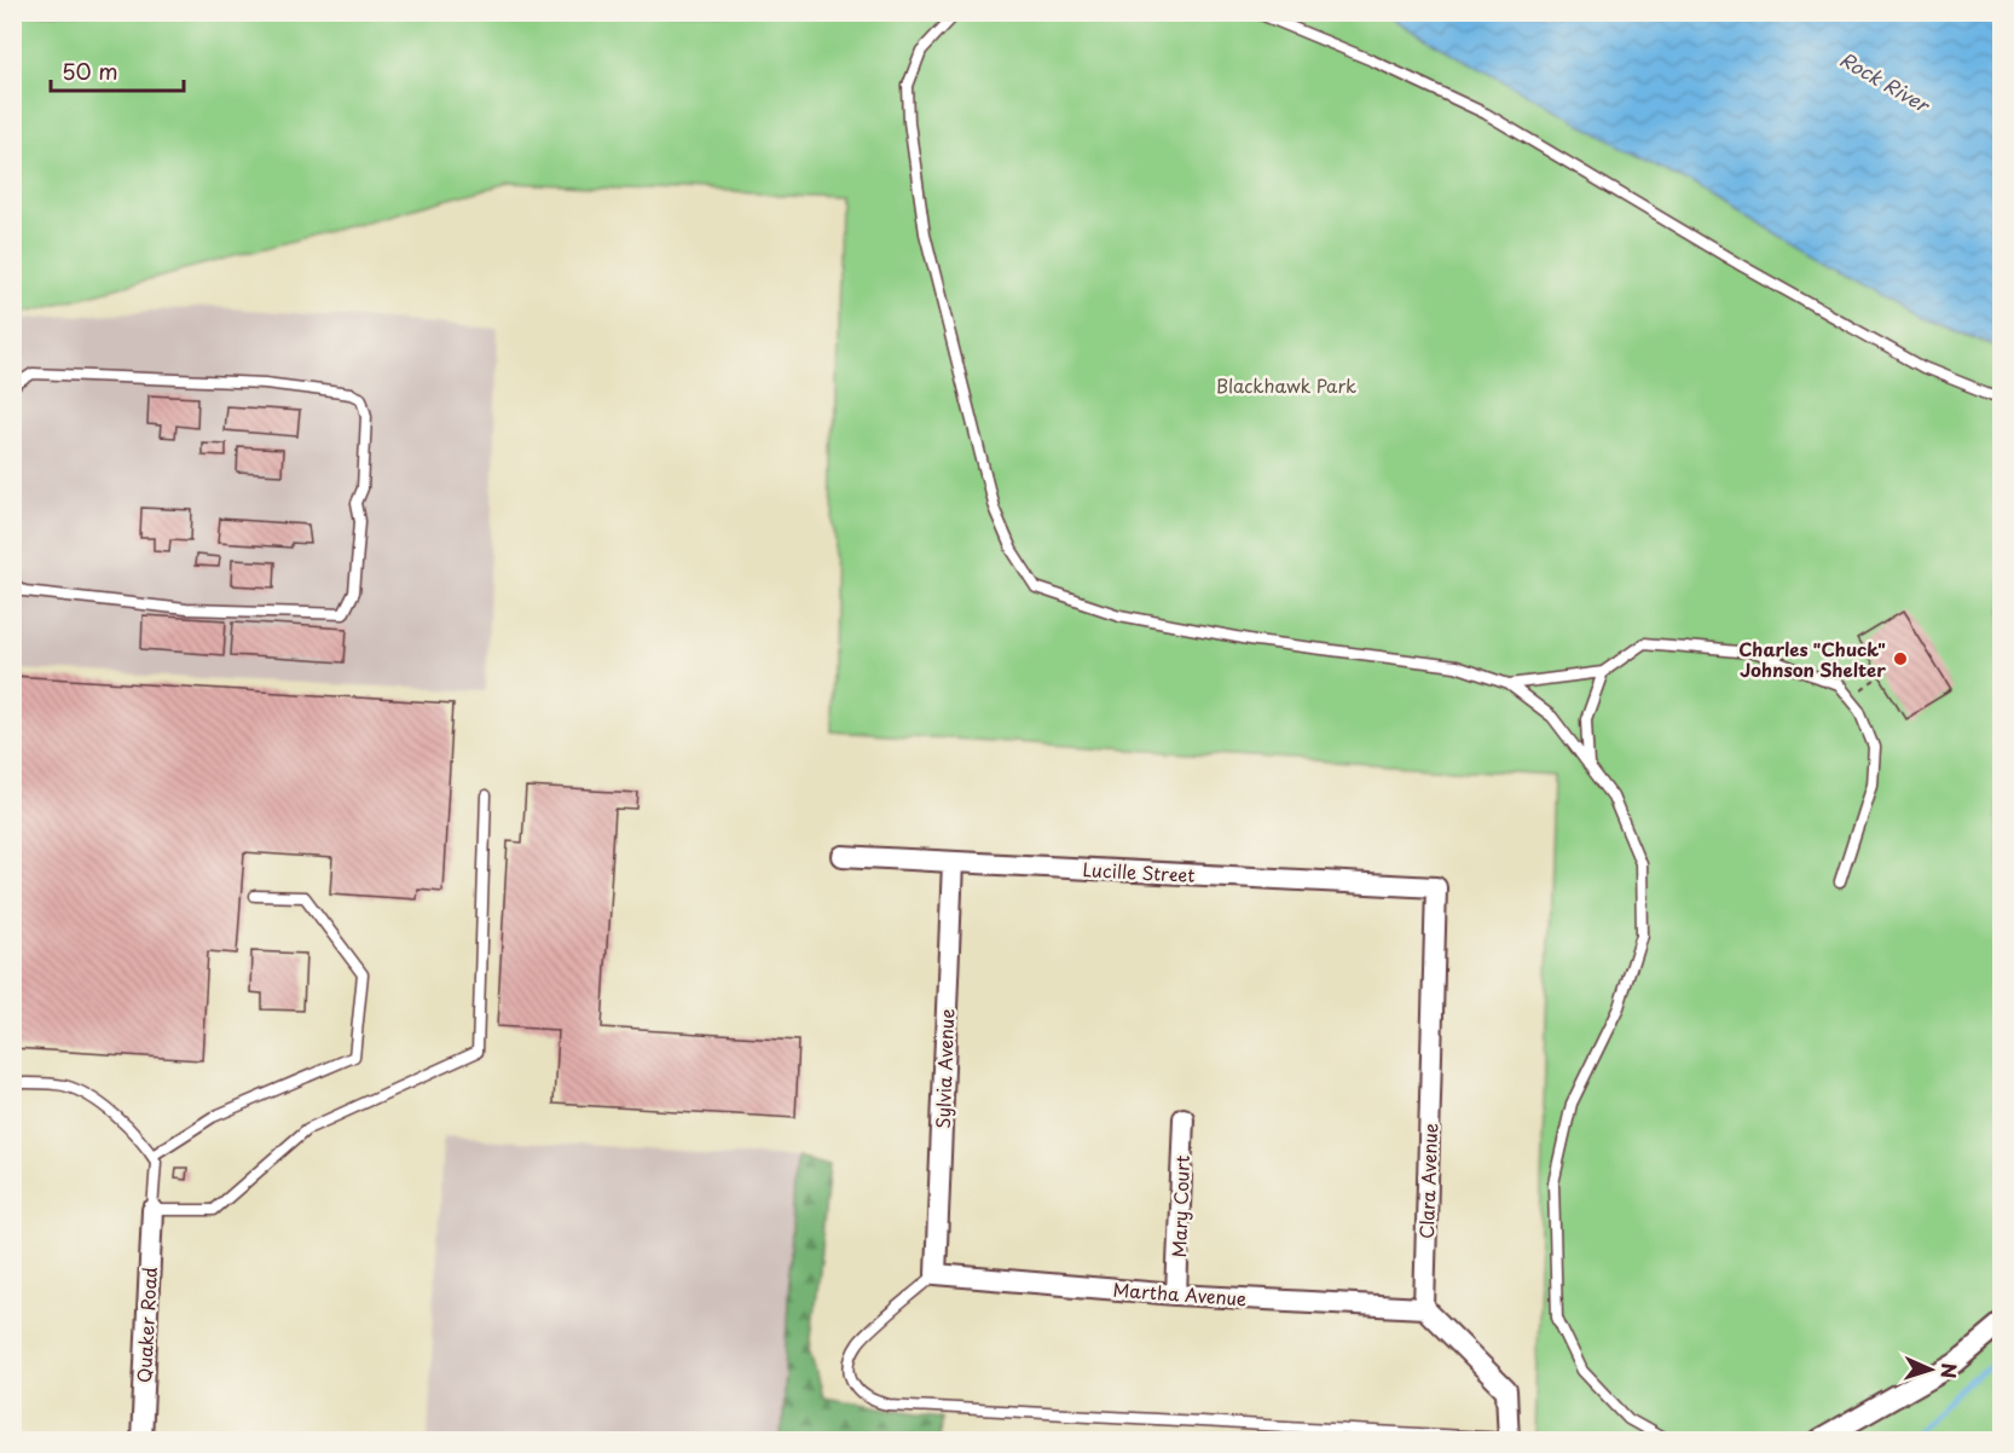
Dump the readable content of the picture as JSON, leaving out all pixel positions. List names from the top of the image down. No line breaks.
{"streets":{"street":["Lucille Street","Sylvia Avenue","Clara Avenue","Mary Court","Martha Avenue","Quaker Road"]},"crossings":[["Lucille Street","Sylvia Avenue"],["Lucille Street","Clara Avenue"],["Sylvia Avenue","Martha Avenue"],["Clara Avenue","Martha Avenue"],["Mary Court","Martha Avenue"]],"water":["Rock River"],"parks":["Blackhawk Park"],"places":["Charles \"Chuck\" Johnson Shelter"],"scale_bar":"50 m","north":"right"}
